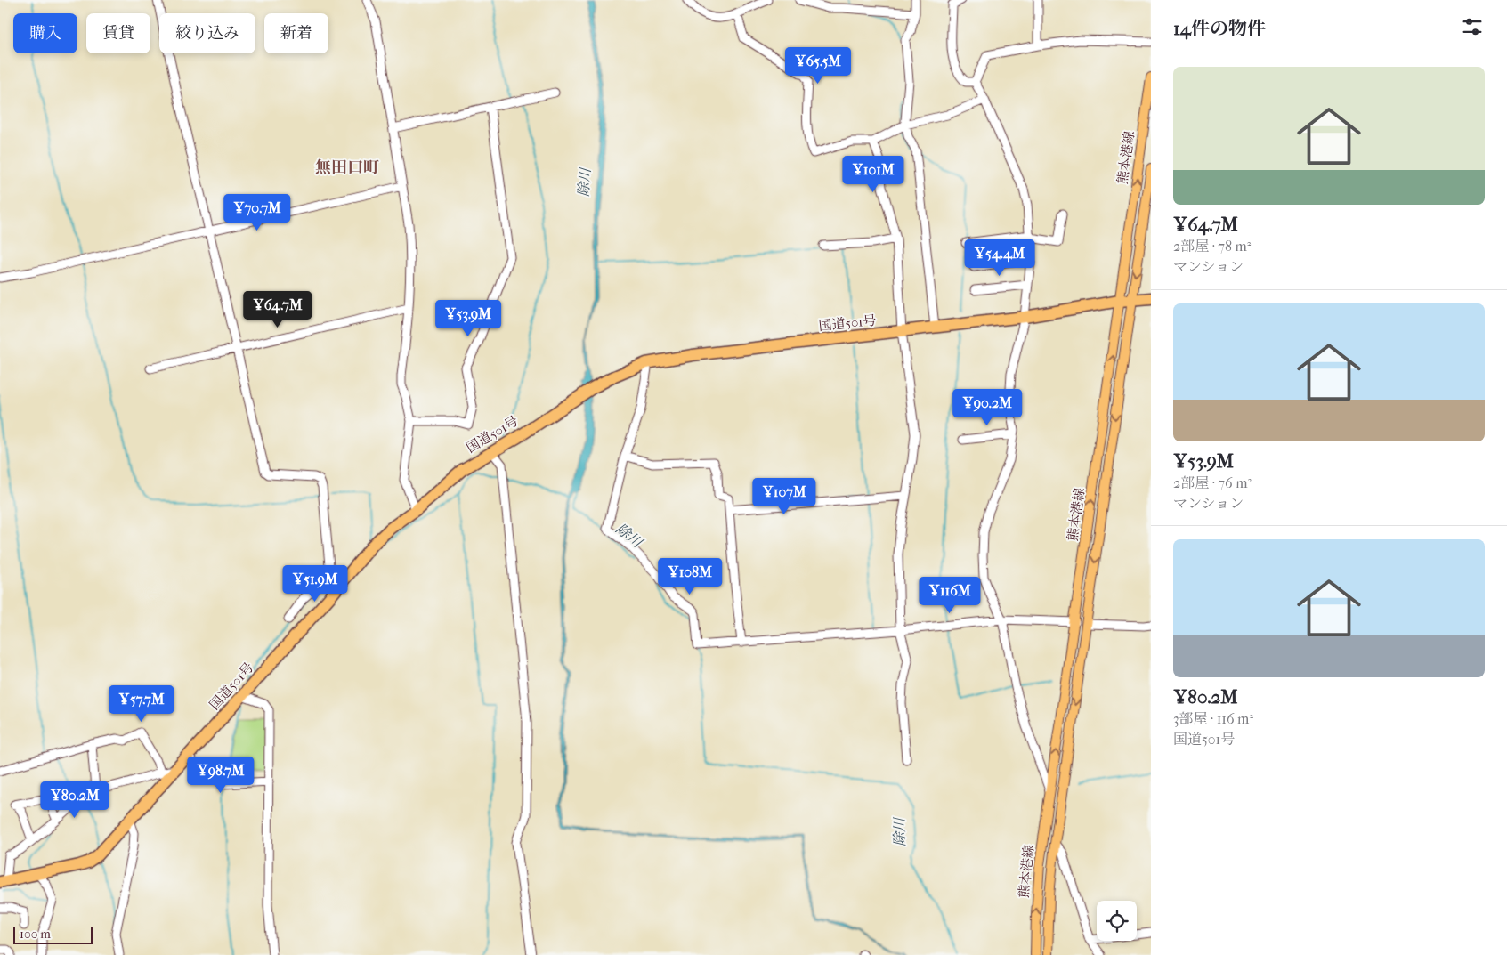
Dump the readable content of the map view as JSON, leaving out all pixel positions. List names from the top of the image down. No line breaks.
{"streets":{"highway":["国道501号"],"main road":["熊本港線"]},"crossings":[["熊本港線","国道501号"]],"districts":["無田口町"],"water":["除川"],"scale_bar":"100 m","page":{"heading":"14件の物件","chip":["購入","賃貸","絞り込み","新着"],"price":["¥65.5M","¥101M","¥70.7M","¥54.4M","¥64.7M","¥53.9M","¥90.2M","¥107M","¥108M","¥51.9M","¥116M","¥57.7M","¥98.7M","¥80.2M"],"list":[{"name":"¥64.7M","note":"2部屋 · 78 m² · マンション"},{"name":"¥53.9M","note":"2部屋 · 76 m² · マンション"},{"name":"¥80.2M","note":"3部屋 · 116 m² · 国道501号"}],"scale":"100 m"}}
